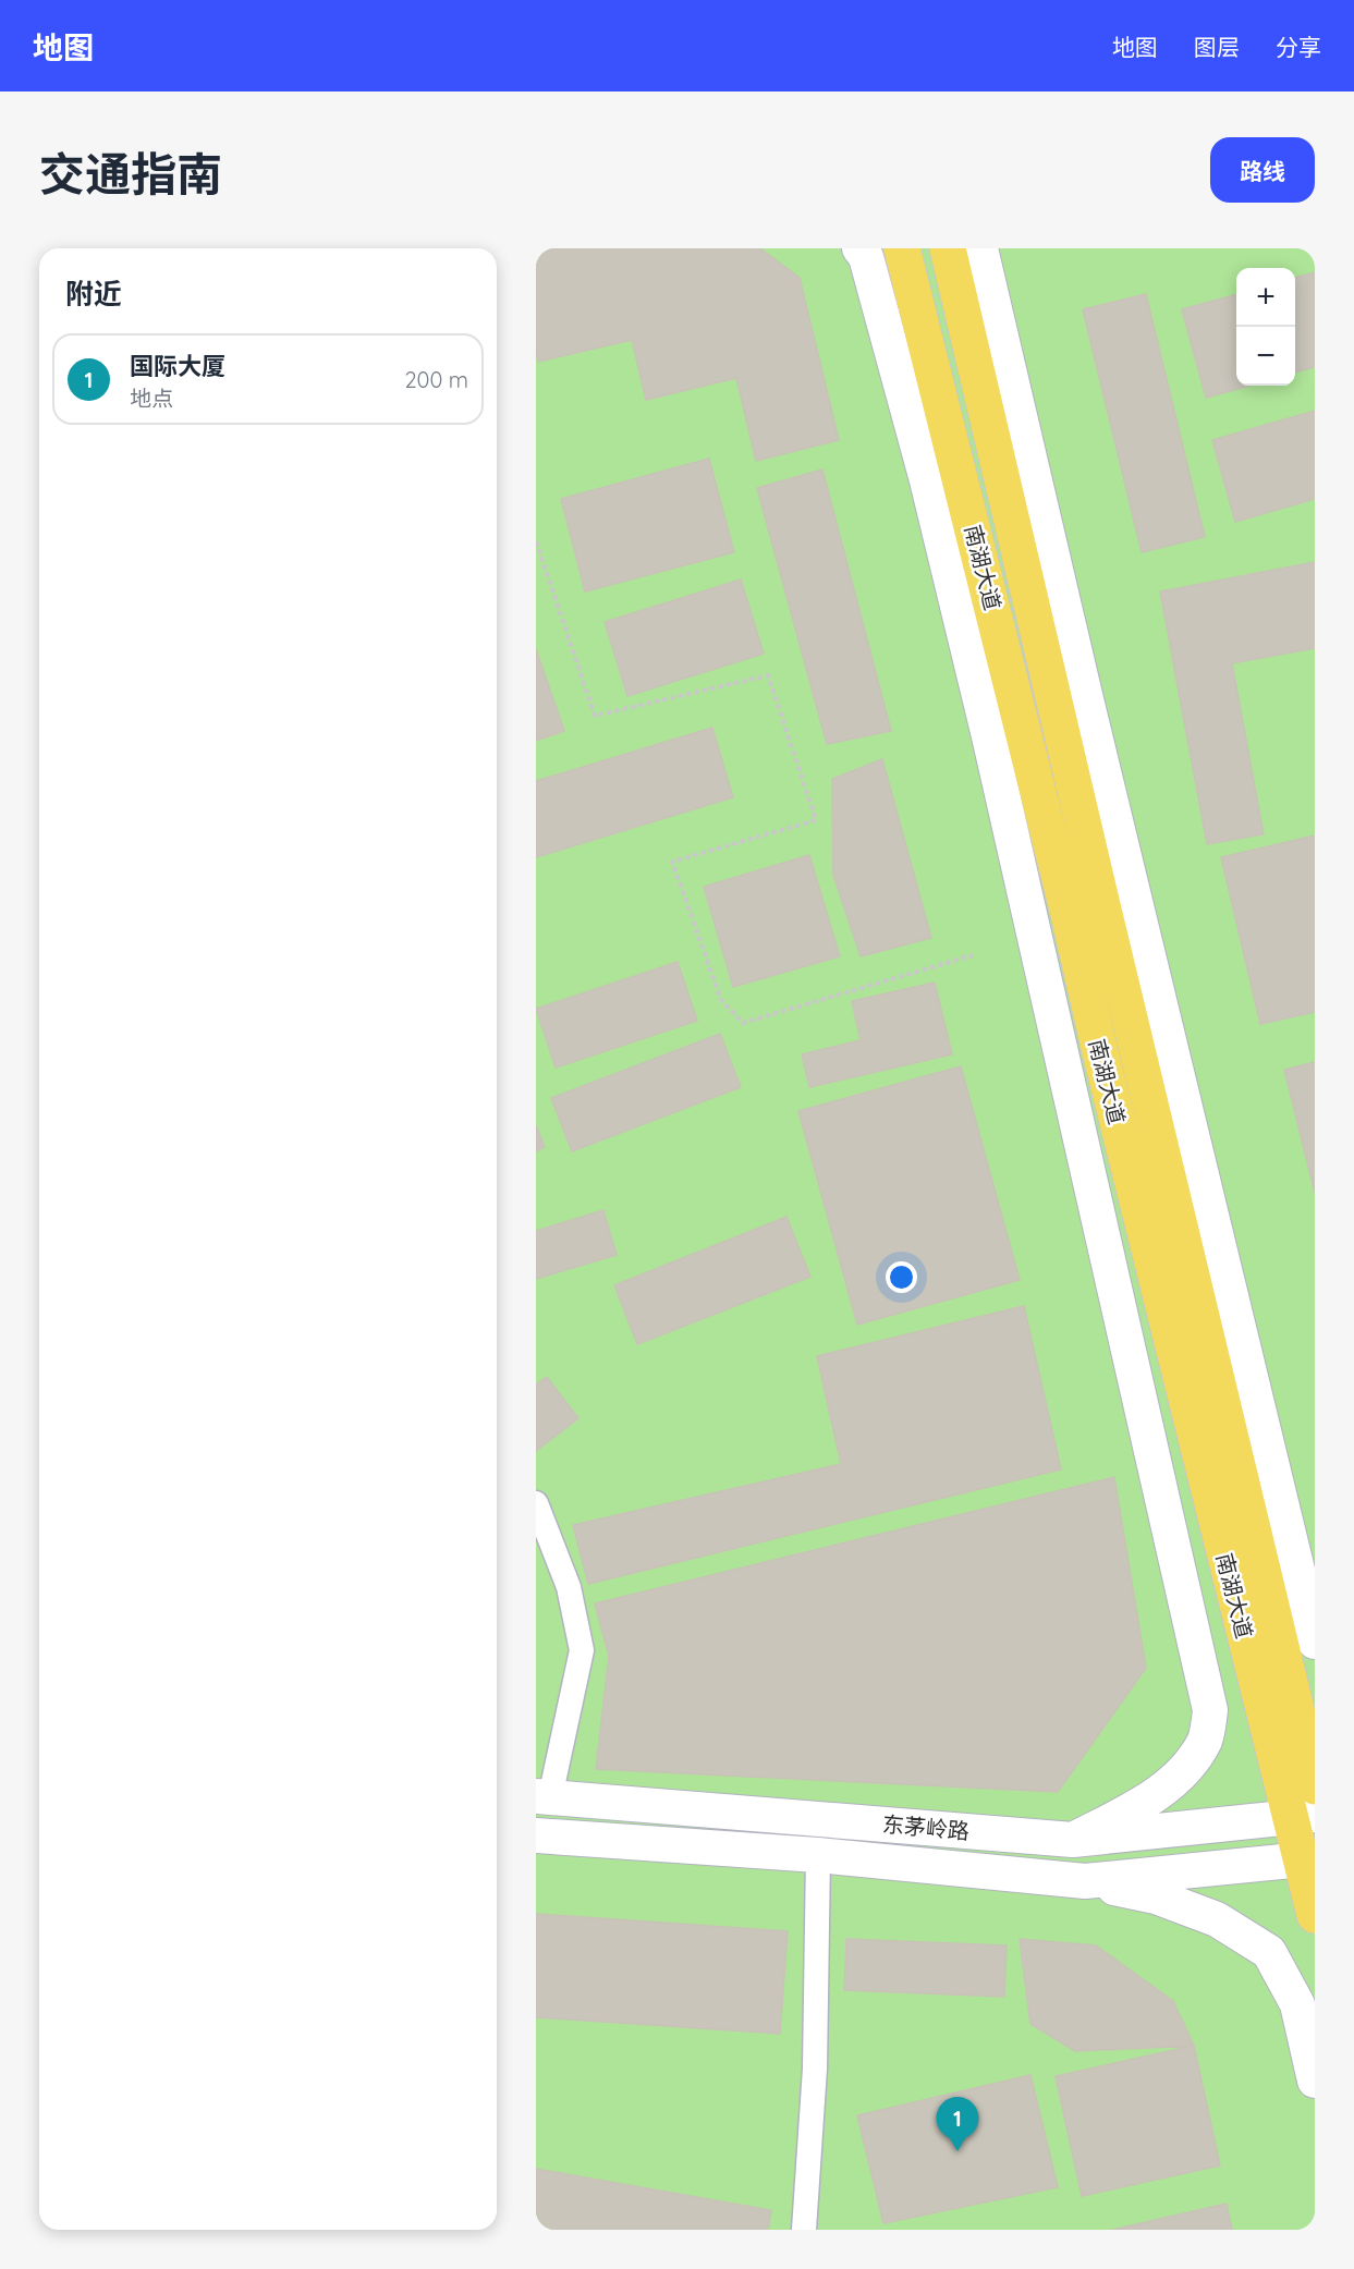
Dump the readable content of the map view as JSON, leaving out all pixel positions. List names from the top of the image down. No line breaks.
{"streets":{"main road":["南湖大道"],"street":["东茅岭路"]},"crossings":[["南湖大道","东茅岭路"]],"page":{"header":"地图","nav":["地图","图层","分享"],"title":"交通指南","buttons":"路线","heading":"附近","map_buttons":["+","−"],"list":[{"mark":"1","name":"国际大厦","note":"地点","value":"200 m"}],"pins":"1"}}
